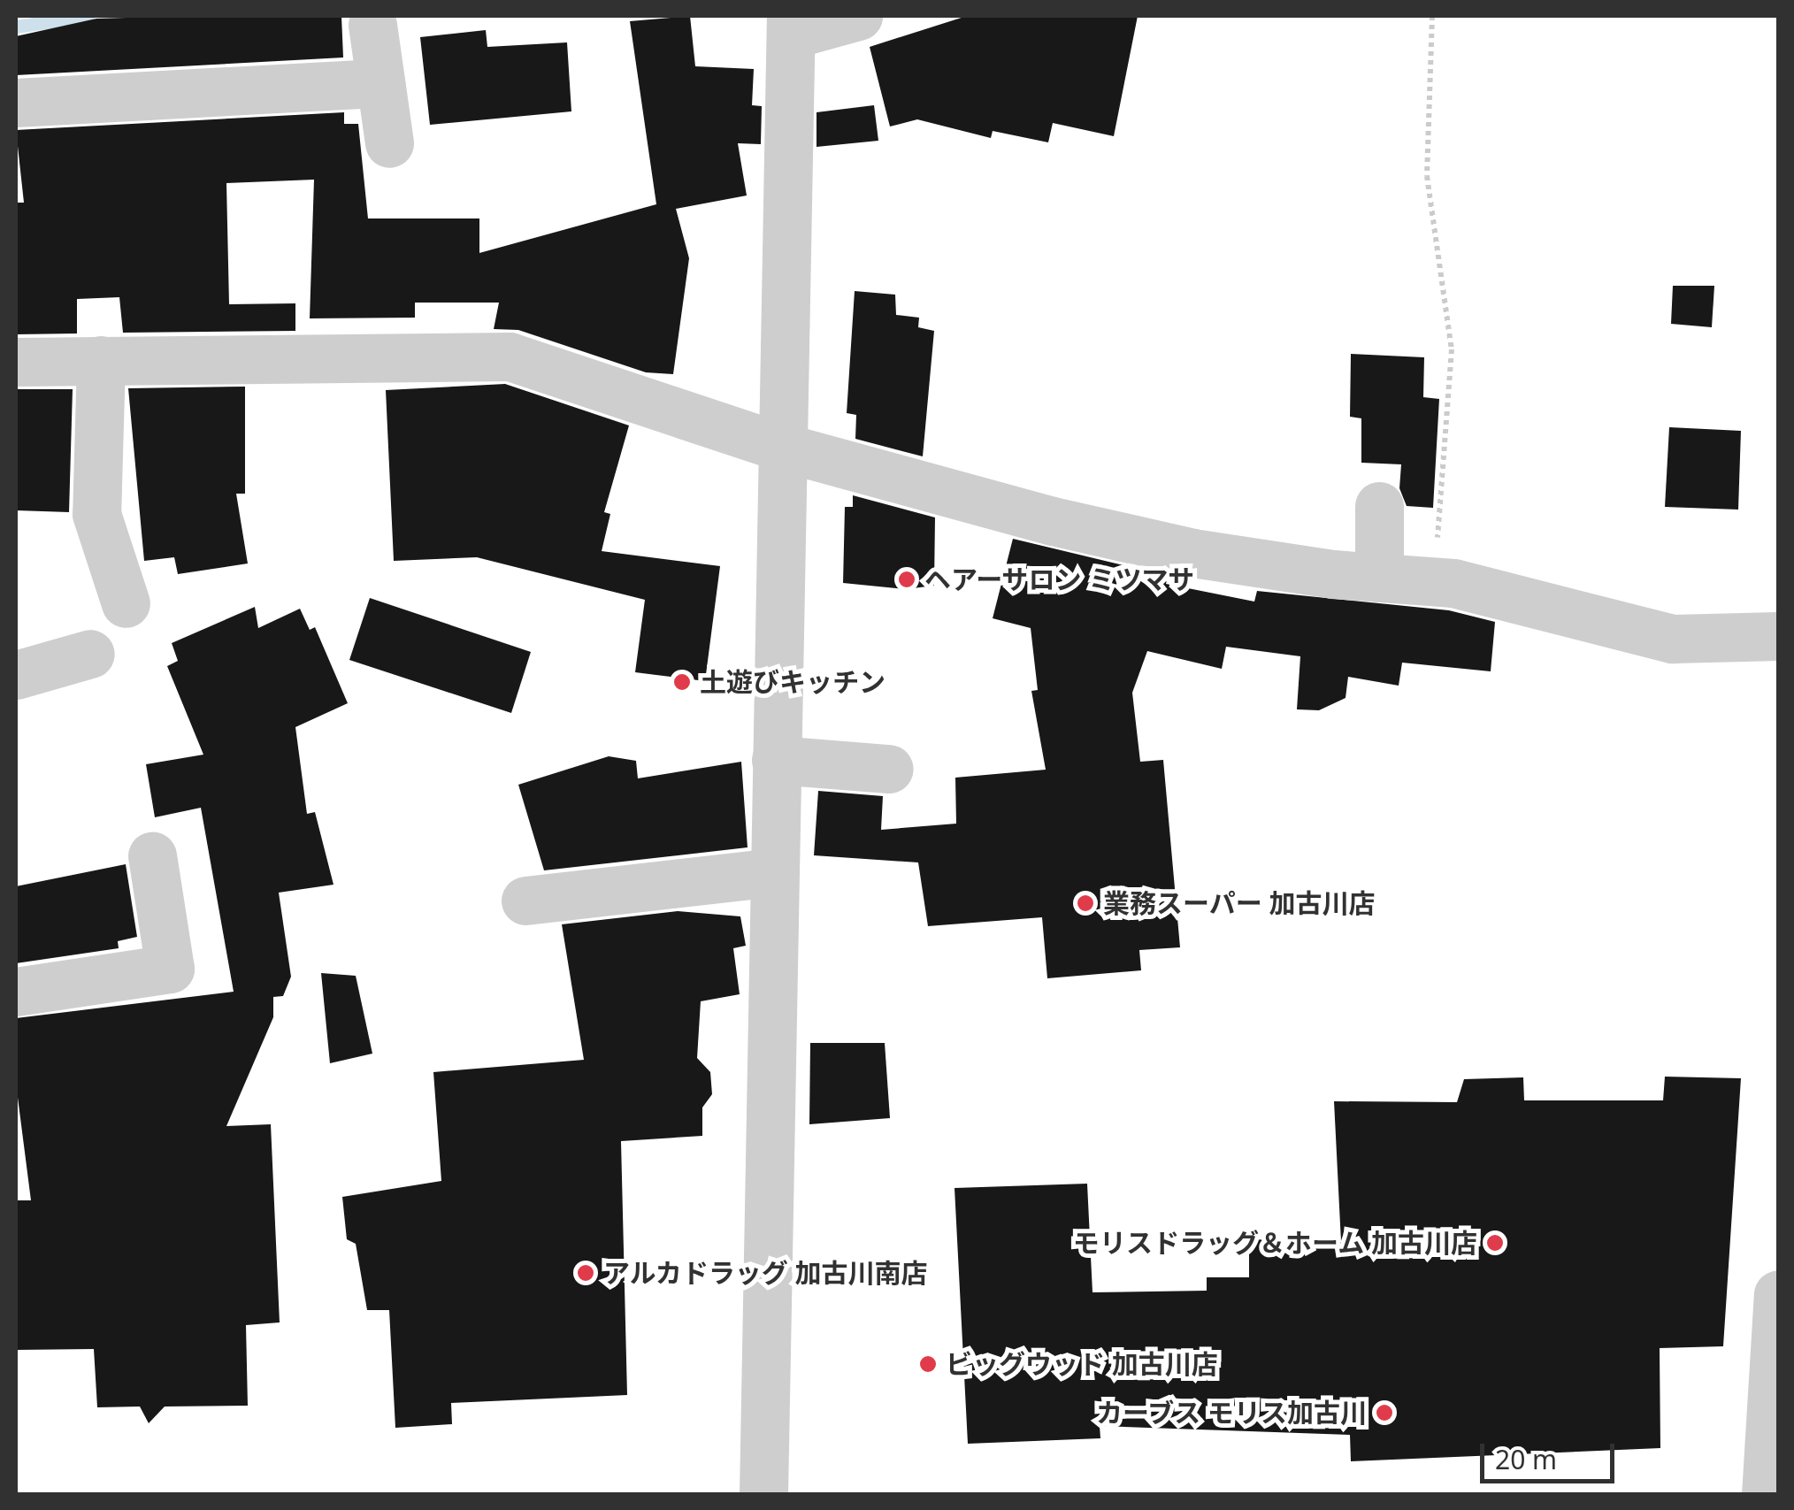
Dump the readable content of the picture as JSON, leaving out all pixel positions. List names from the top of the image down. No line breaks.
{"places":["ヘアーサロン ミツマサ","土遊びキッチン","業務スーパー 加古川店","モリスドラッグ＆ホーム 加古川店","アルカドラッグ 加古川南店","ビッグウッド 加古川店","カーブス モリス加古川"],"scale_bar":"20 m"}
